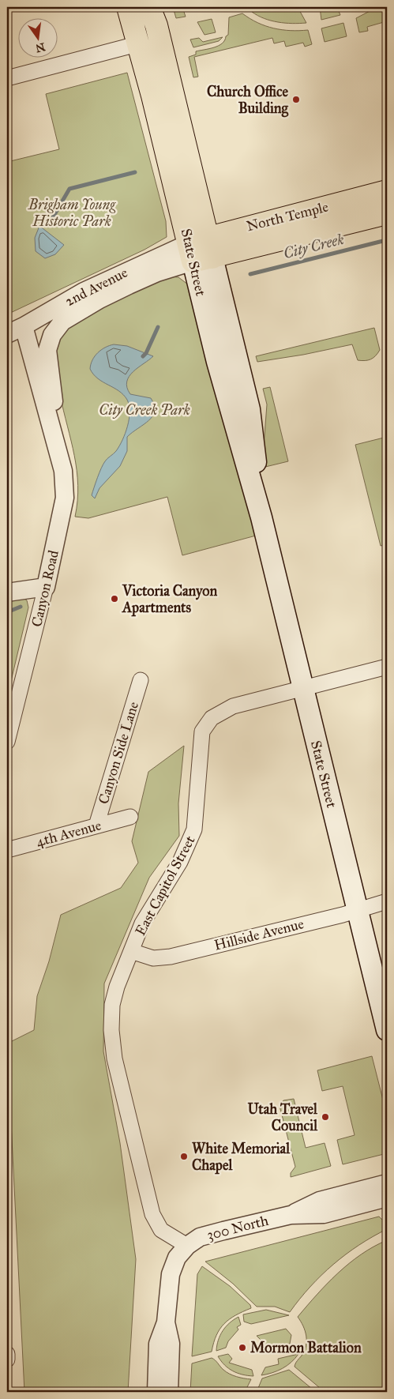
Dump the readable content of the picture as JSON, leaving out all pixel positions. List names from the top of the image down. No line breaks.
{"streets":{"main road":["North Temple","State Street"],"street":["2nd Avenue","Canyon Road","Canyon Side Lane","4th Avenue","East Capitol Street","Hillside Avenue","300 North"]},"crossings":[["North Temple","State Street"],["North Temple","2nd Avenue"],["State Street","2nd Avenue"],["State Street","East Capitol Street"],["State Street","Hillside Avenue"],["2nd Avenue","Canyon Road"],["Canyon Side Lane","4th Avenue"],["East Capitol Street","Hillside Avenue"],["East Capitol Street","300 North"]],"water":["City Creek"],"parks":["Brigham Young Historic Park","City Creek Park"],"places":["Church Office Building","Victoria Canyon Apartments","Utah Travel Council","White Memorial Chapel","Mormon Battalion"],"north":"bottom"}
